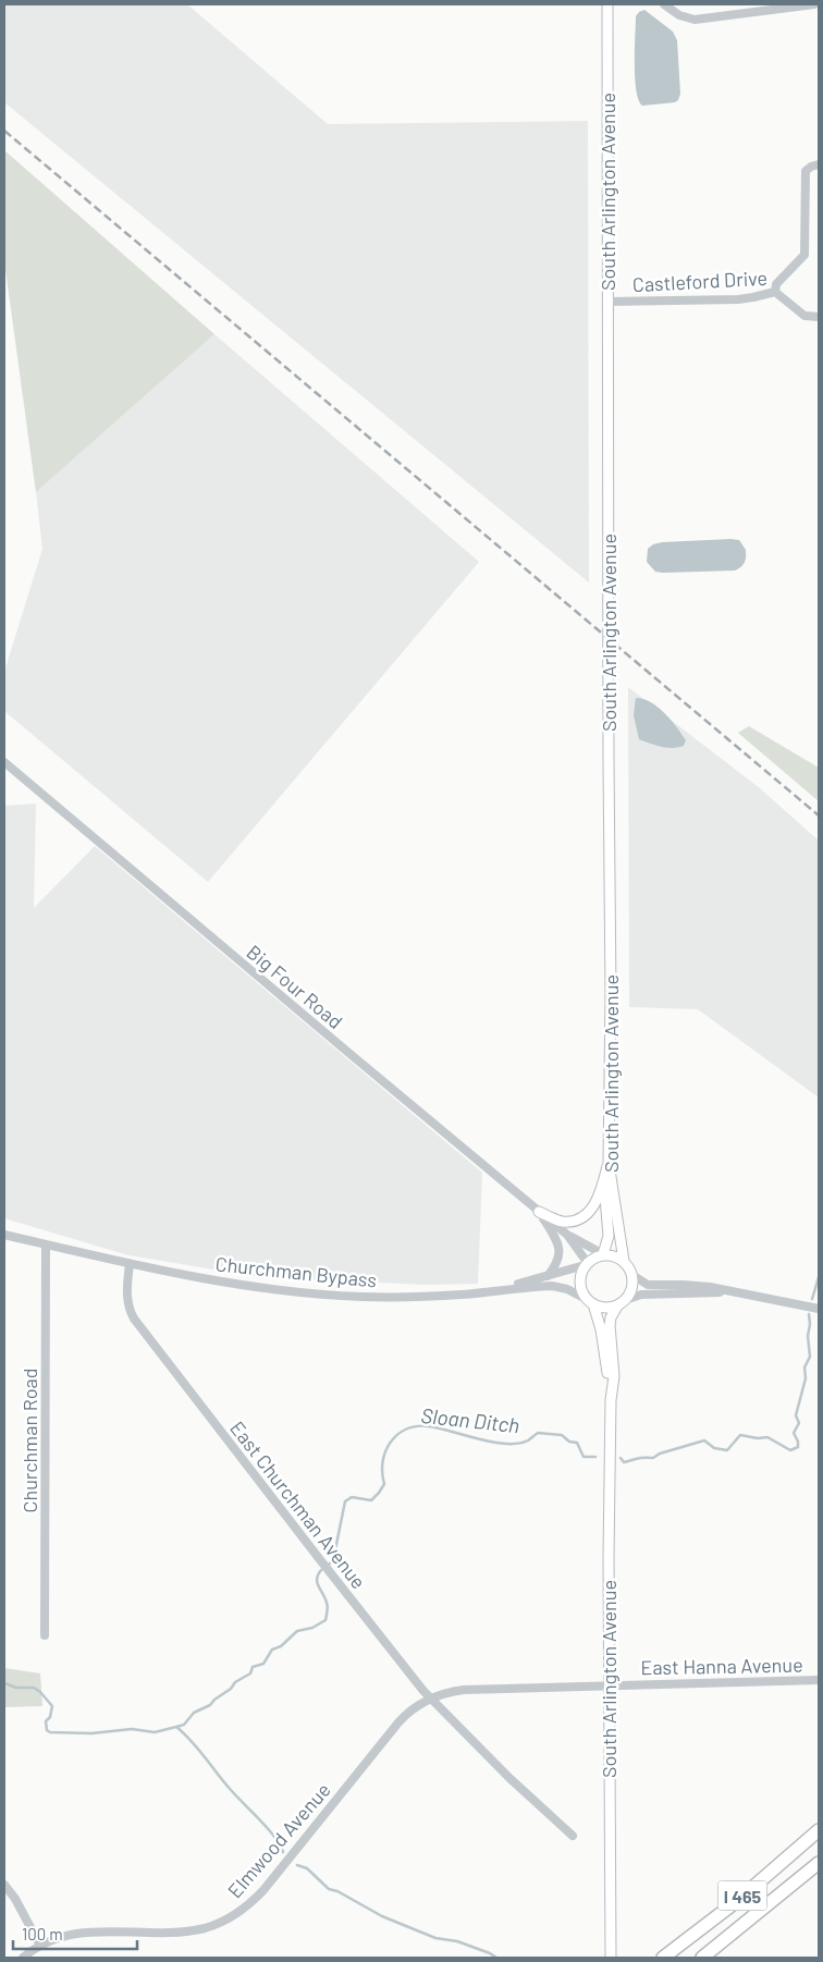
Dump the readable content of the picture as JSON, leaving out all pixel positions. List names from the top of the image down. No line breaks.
{"streets":{"highway":["I 465"],"main road":["South Arlington Avenue"],"street":["Castleford Drive","Big Four Road","Churchman Bypass","Churchman Road","East Churchman Avenue","East Hanna Avenue","Elmwood Avenue"]},"crossings":[["South Arlington Avenue","Castleford Drive"],["South Arlington Avenue","Big Four Road"],["South Arlington Avenue","Churchman Bypass"],["South Arlington Avenue","East Hanna Avenue"],["Big Four Road","Churchman Bypass"],["Churchman Bypass","East Churchman Avenue"],["East Churchman Avenue","East Hanna Avenue"],["East Churchman Avenue","Elmwood Avenue"],["East Hanna Avenue","Elmwood Avenue"]],"water":["Sloan Ditch"],"scale_bar":"100 m"}
